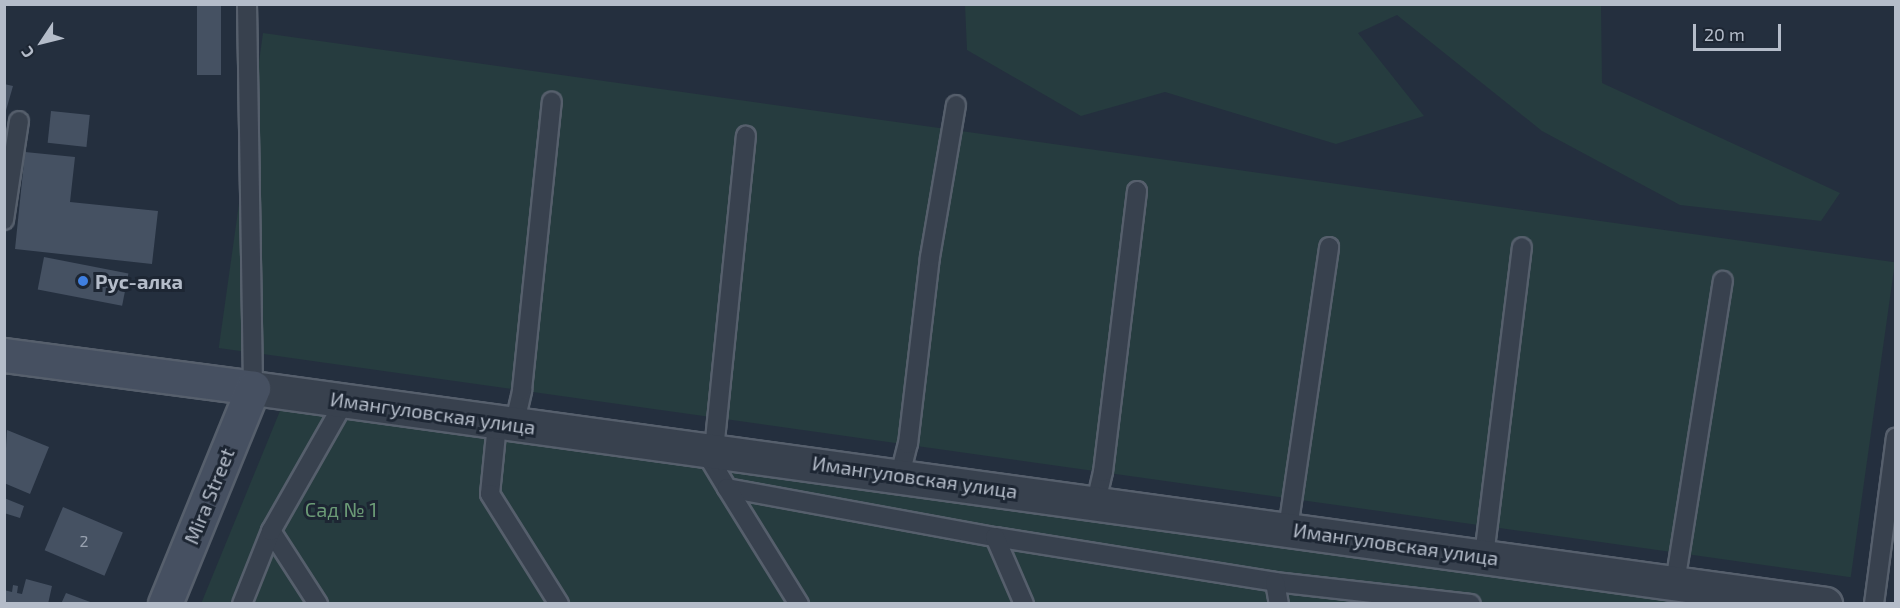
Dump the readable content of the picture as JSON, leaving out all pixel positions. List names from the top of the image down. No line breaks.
{"streets":{"main road":["Имангуловская улица","Mira Street"]},"crossings":[["Имангуловская улица","Mira Street"]],"parks":["Сад № 1"],"places":["Рус-алка"],"house_numbers":["2"],"scale_bar":"20 m","north":"bottom left"}
